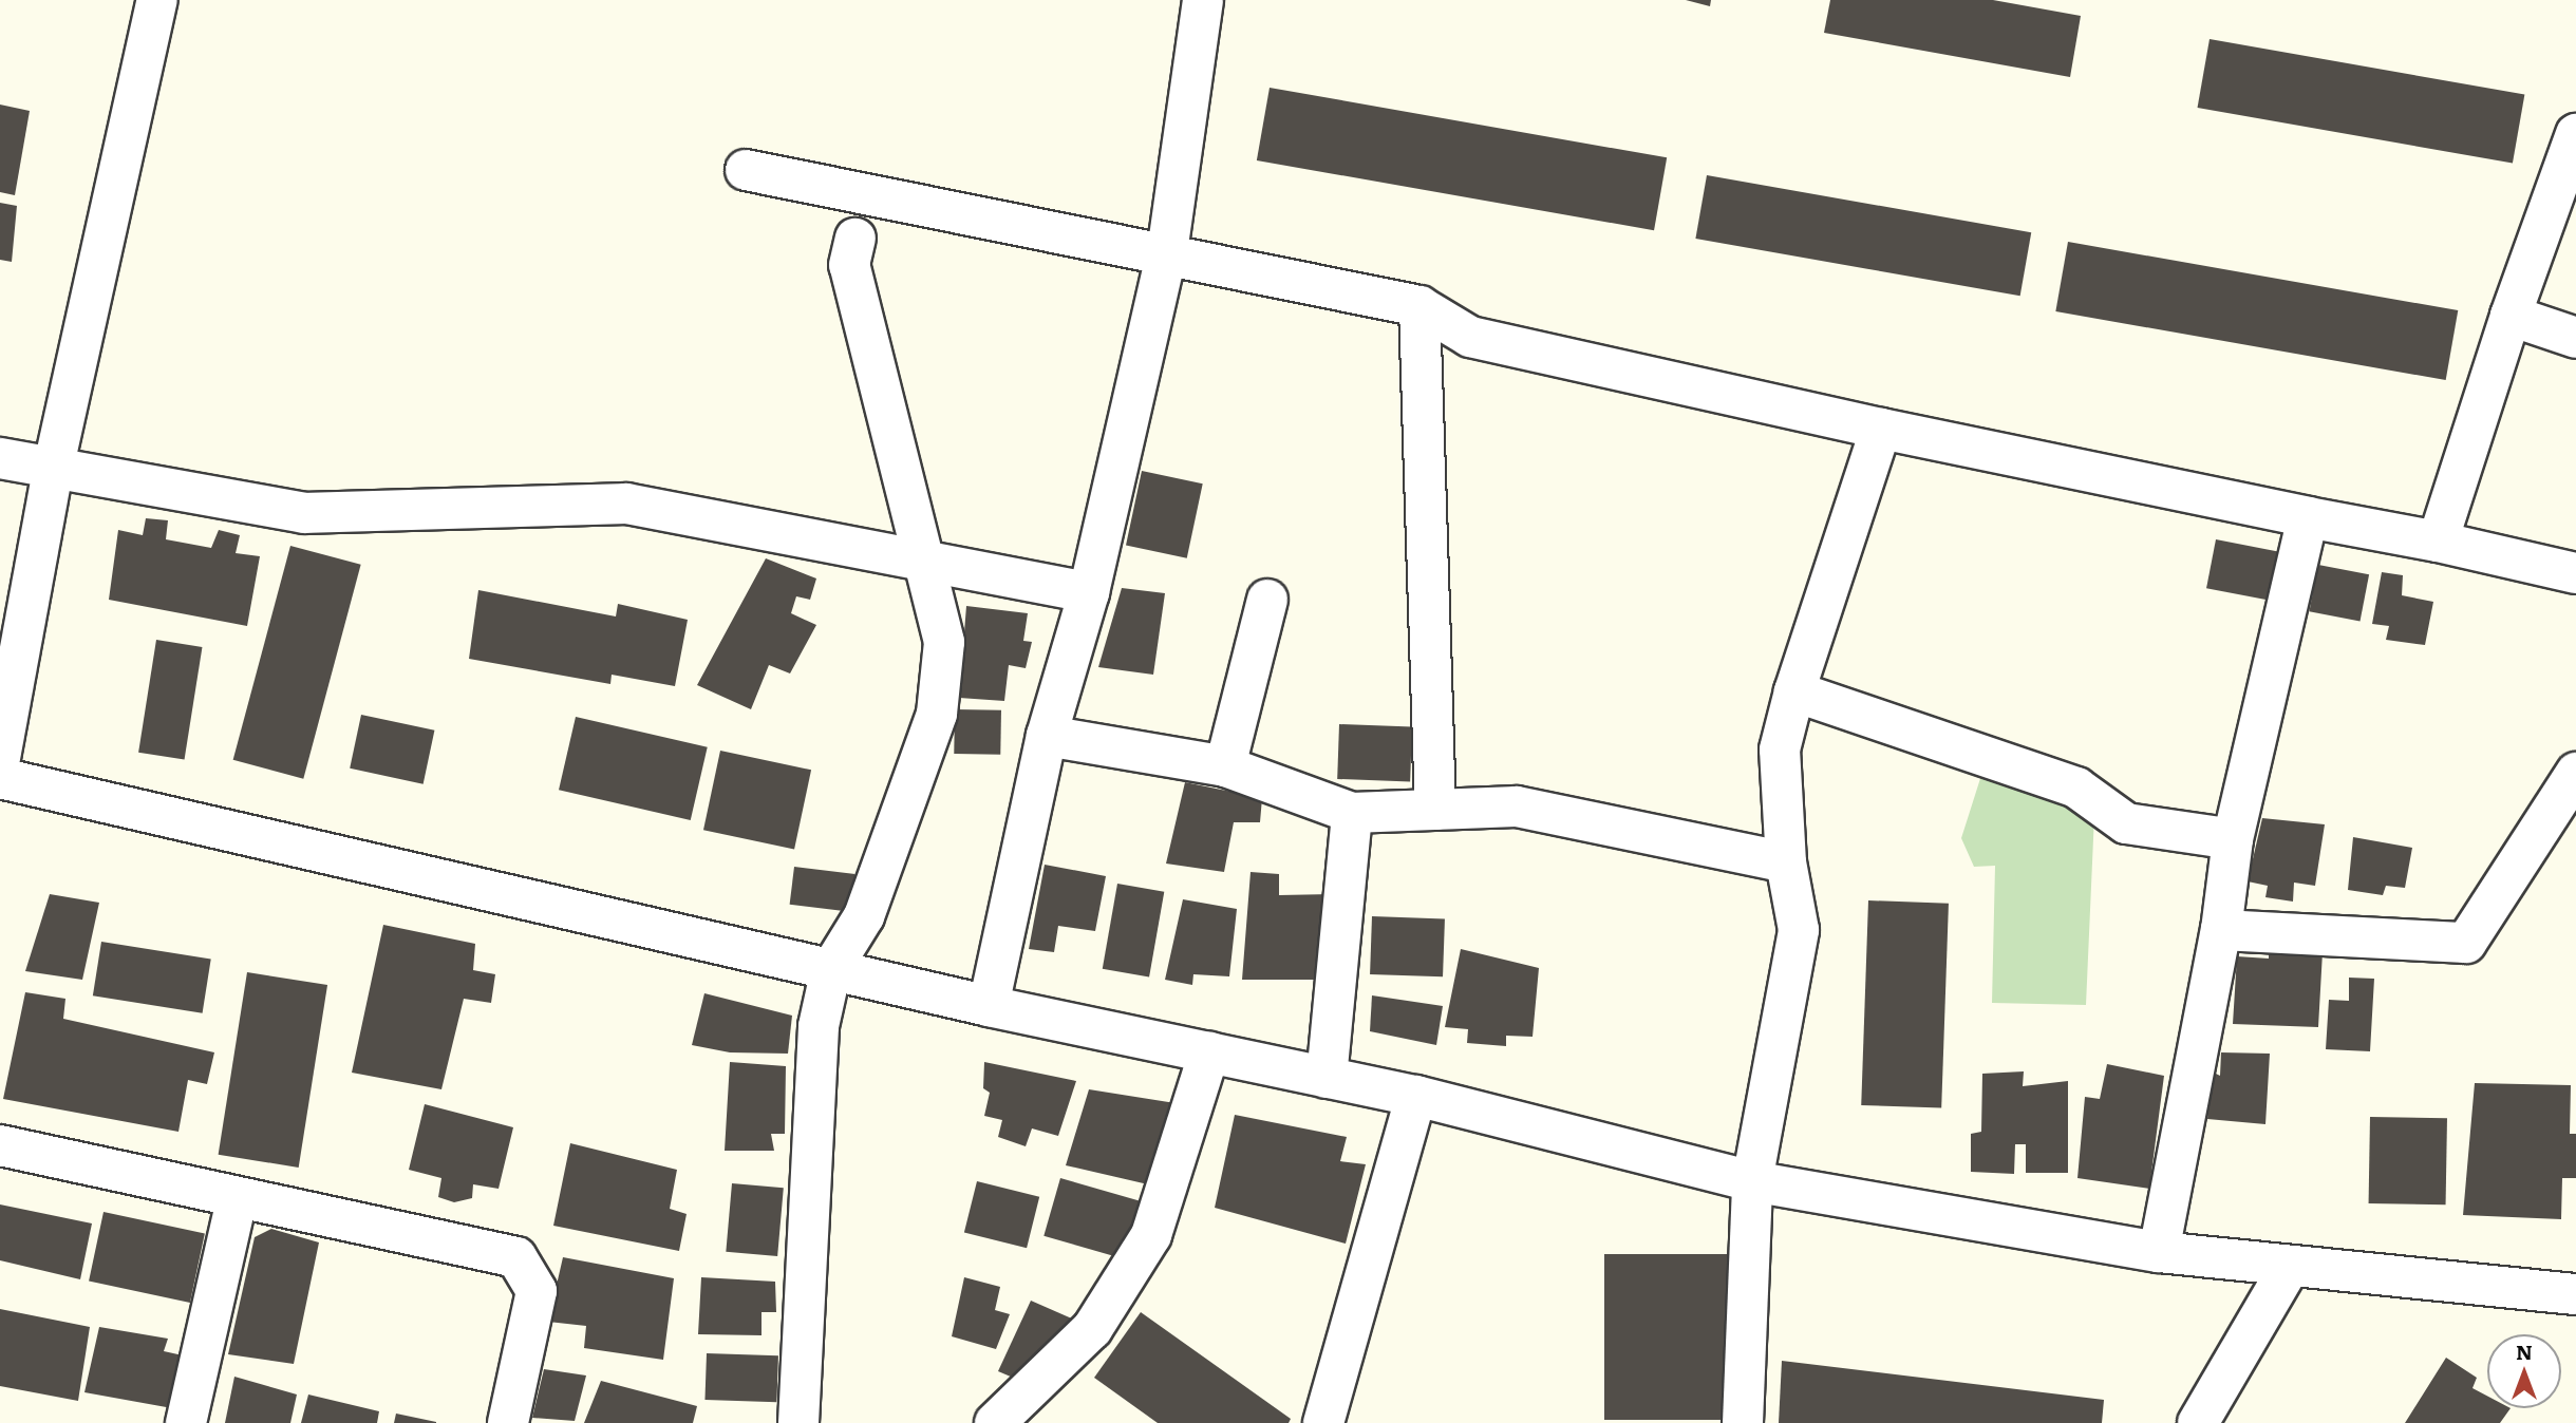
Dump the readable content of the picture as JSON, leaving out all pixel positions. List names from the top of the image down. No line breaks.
{"north":"top"}
